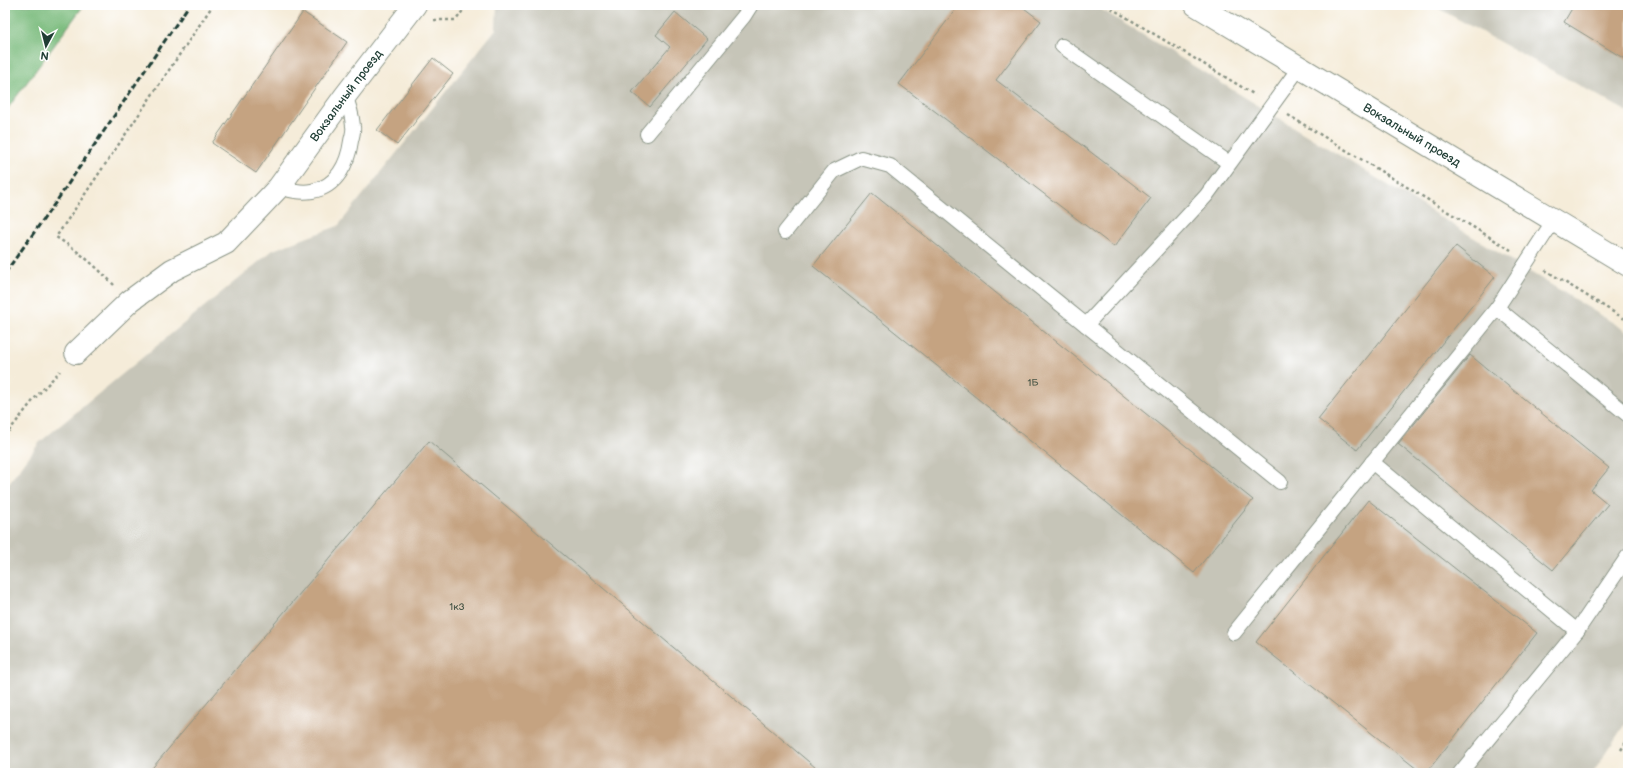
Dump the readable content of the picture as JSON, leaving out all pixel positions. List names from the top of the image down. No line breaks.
{"streets":{"street":["Вокзальный проезд"]},"house_numbers":["1Б","1к3"],"north":"bottom"}
